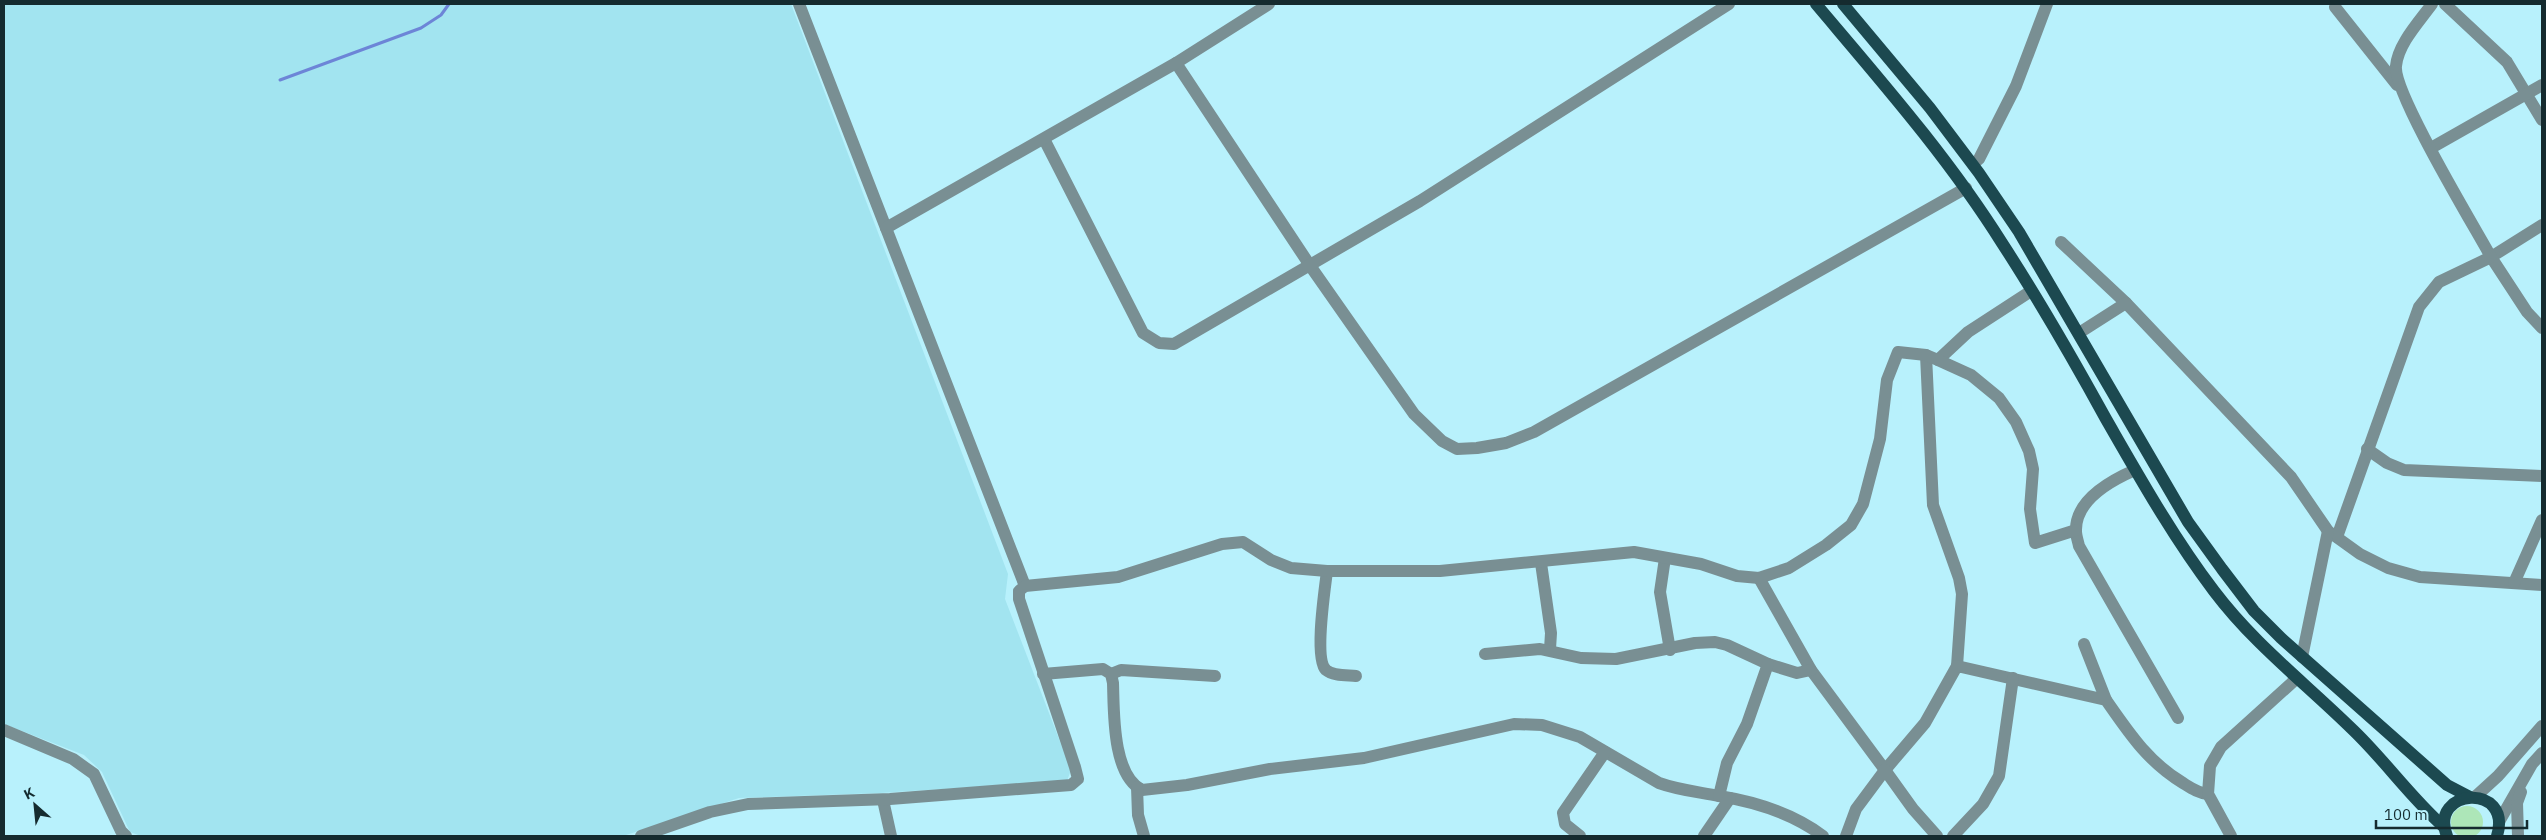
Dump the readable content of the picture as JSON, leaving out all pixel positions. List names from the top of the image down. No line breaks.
{"scale_bar":"100 m","north":"top left"}
